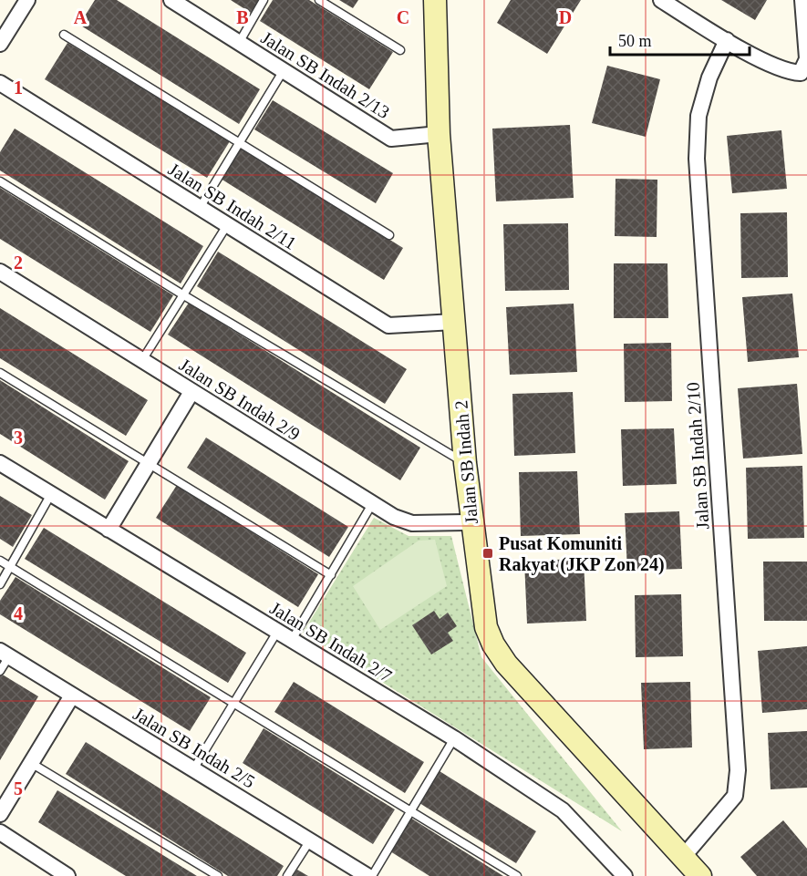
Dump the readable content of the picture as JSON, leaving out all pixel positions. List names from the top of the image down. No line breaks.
{"streets":{"street":["Jalan SB Indah 2/13","Jalan SB Indah 2/11","Jalan SB Indah 2/9","Jalan SB Indah 2/10","Jalan SB Indah 2","Jalan SB Indah 2/7","Jalan SB Indah 2/5"]},"crossings":[["Jalan SB Indah 2/13","Jalan SB Indah 2"],["Jalan SB Indah 2/11","Jalan SB Indah 2"],["Jalan SB Indah 2/9","Jalan SB Indah 2"],["Jalan SB Indah 2/10","Jalan SB Indah 2"]],"places":{"transit":["Pusat Komuniti Rakyat (JKP Zon 24)"]},"scale_bar":"50 m","grid":{"columns":["A","B","C","D"],"rows":["1","2","3","4","5"]}}
